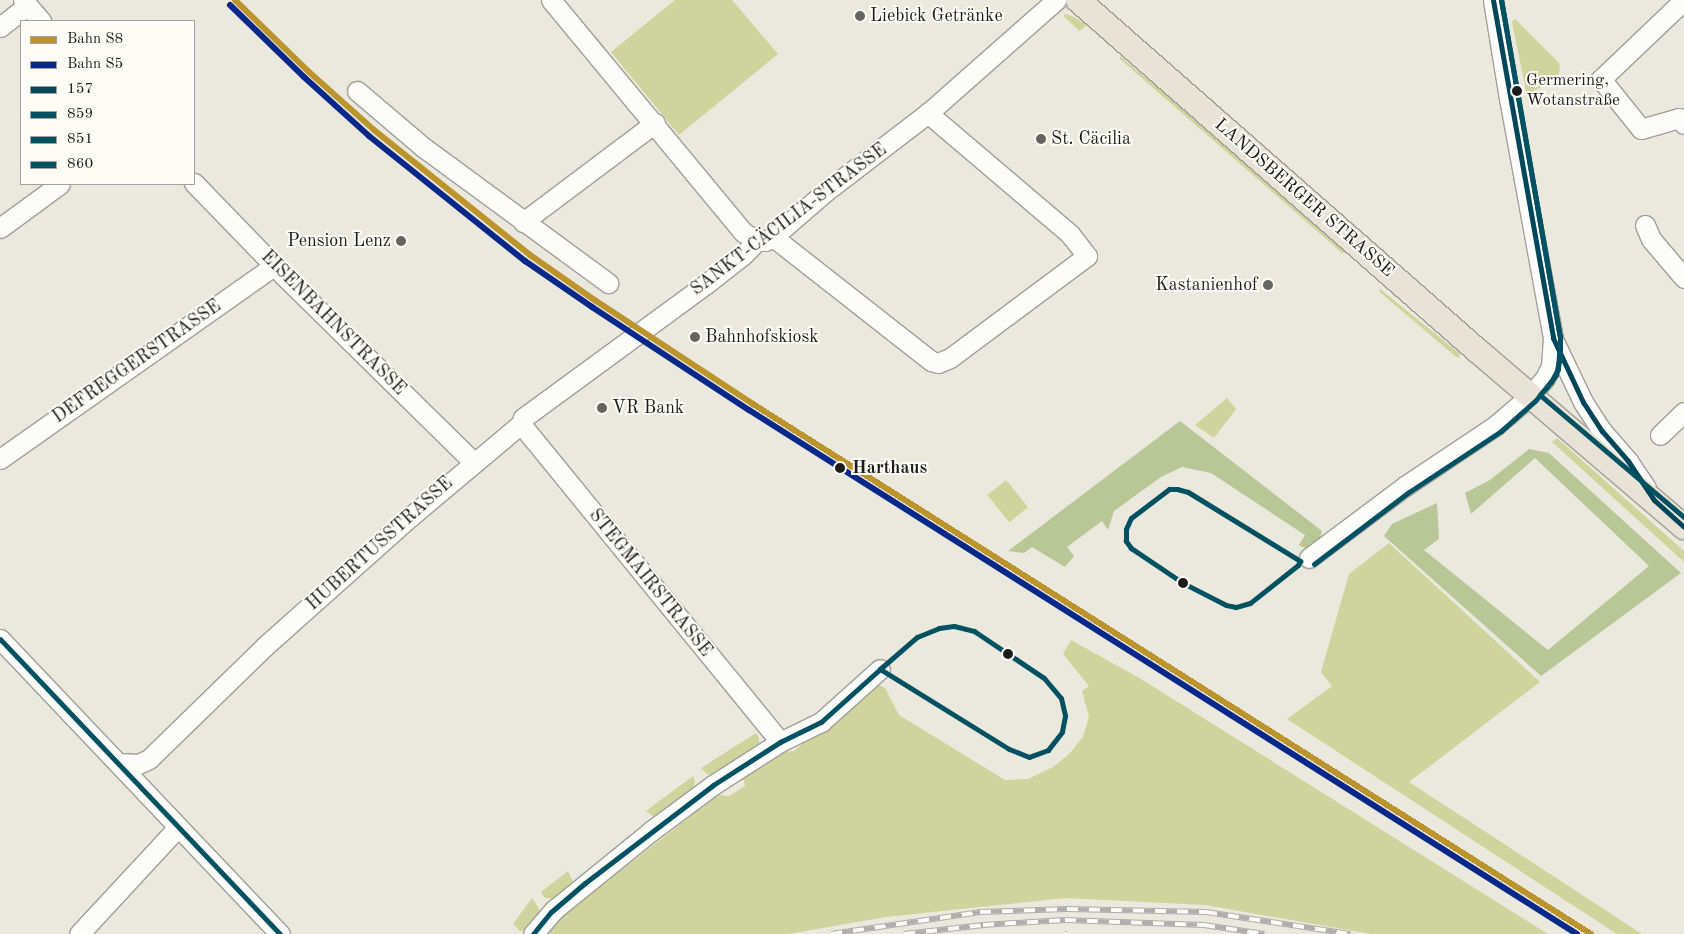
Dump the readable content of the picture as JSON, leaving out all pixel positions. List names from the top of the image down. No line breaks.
{"streets":{"main road":["LANDSBERGER STRASSE"],"street":["SANKT-CÄCILIA-STRASSE","EISENBAHNSTRASSE","DEFREGGERSTRASSE","HUBERTUSSTRASSE","STEGMAIRSTRASSE"]},"crossings":[["SANKT-CÄCILIA-STRASSE","HUBERTUSSTRASSE"],["EISENBAHNSTRASSE","DEFREGGERSTRASSE"],["EISENBAHNSTRASSE","HUBERTUSSTRASSE"],["HUBERTUSSTRASSE","STEGMAIRSTRASSE"]],"places":["Liebick Getränke","Germering, Wotanstraße","St. Cäcilia","Pension Lenz","Kastanienhof","Bahnhofskiosk","VR Bank","Harthaus"],"lines":["rail line S8","transit line 157","transit line 851","transit line 860","rail line S5","transit line 859"],"legend":["Bahn S8","Bahn S5","157","859","851","860"]}
